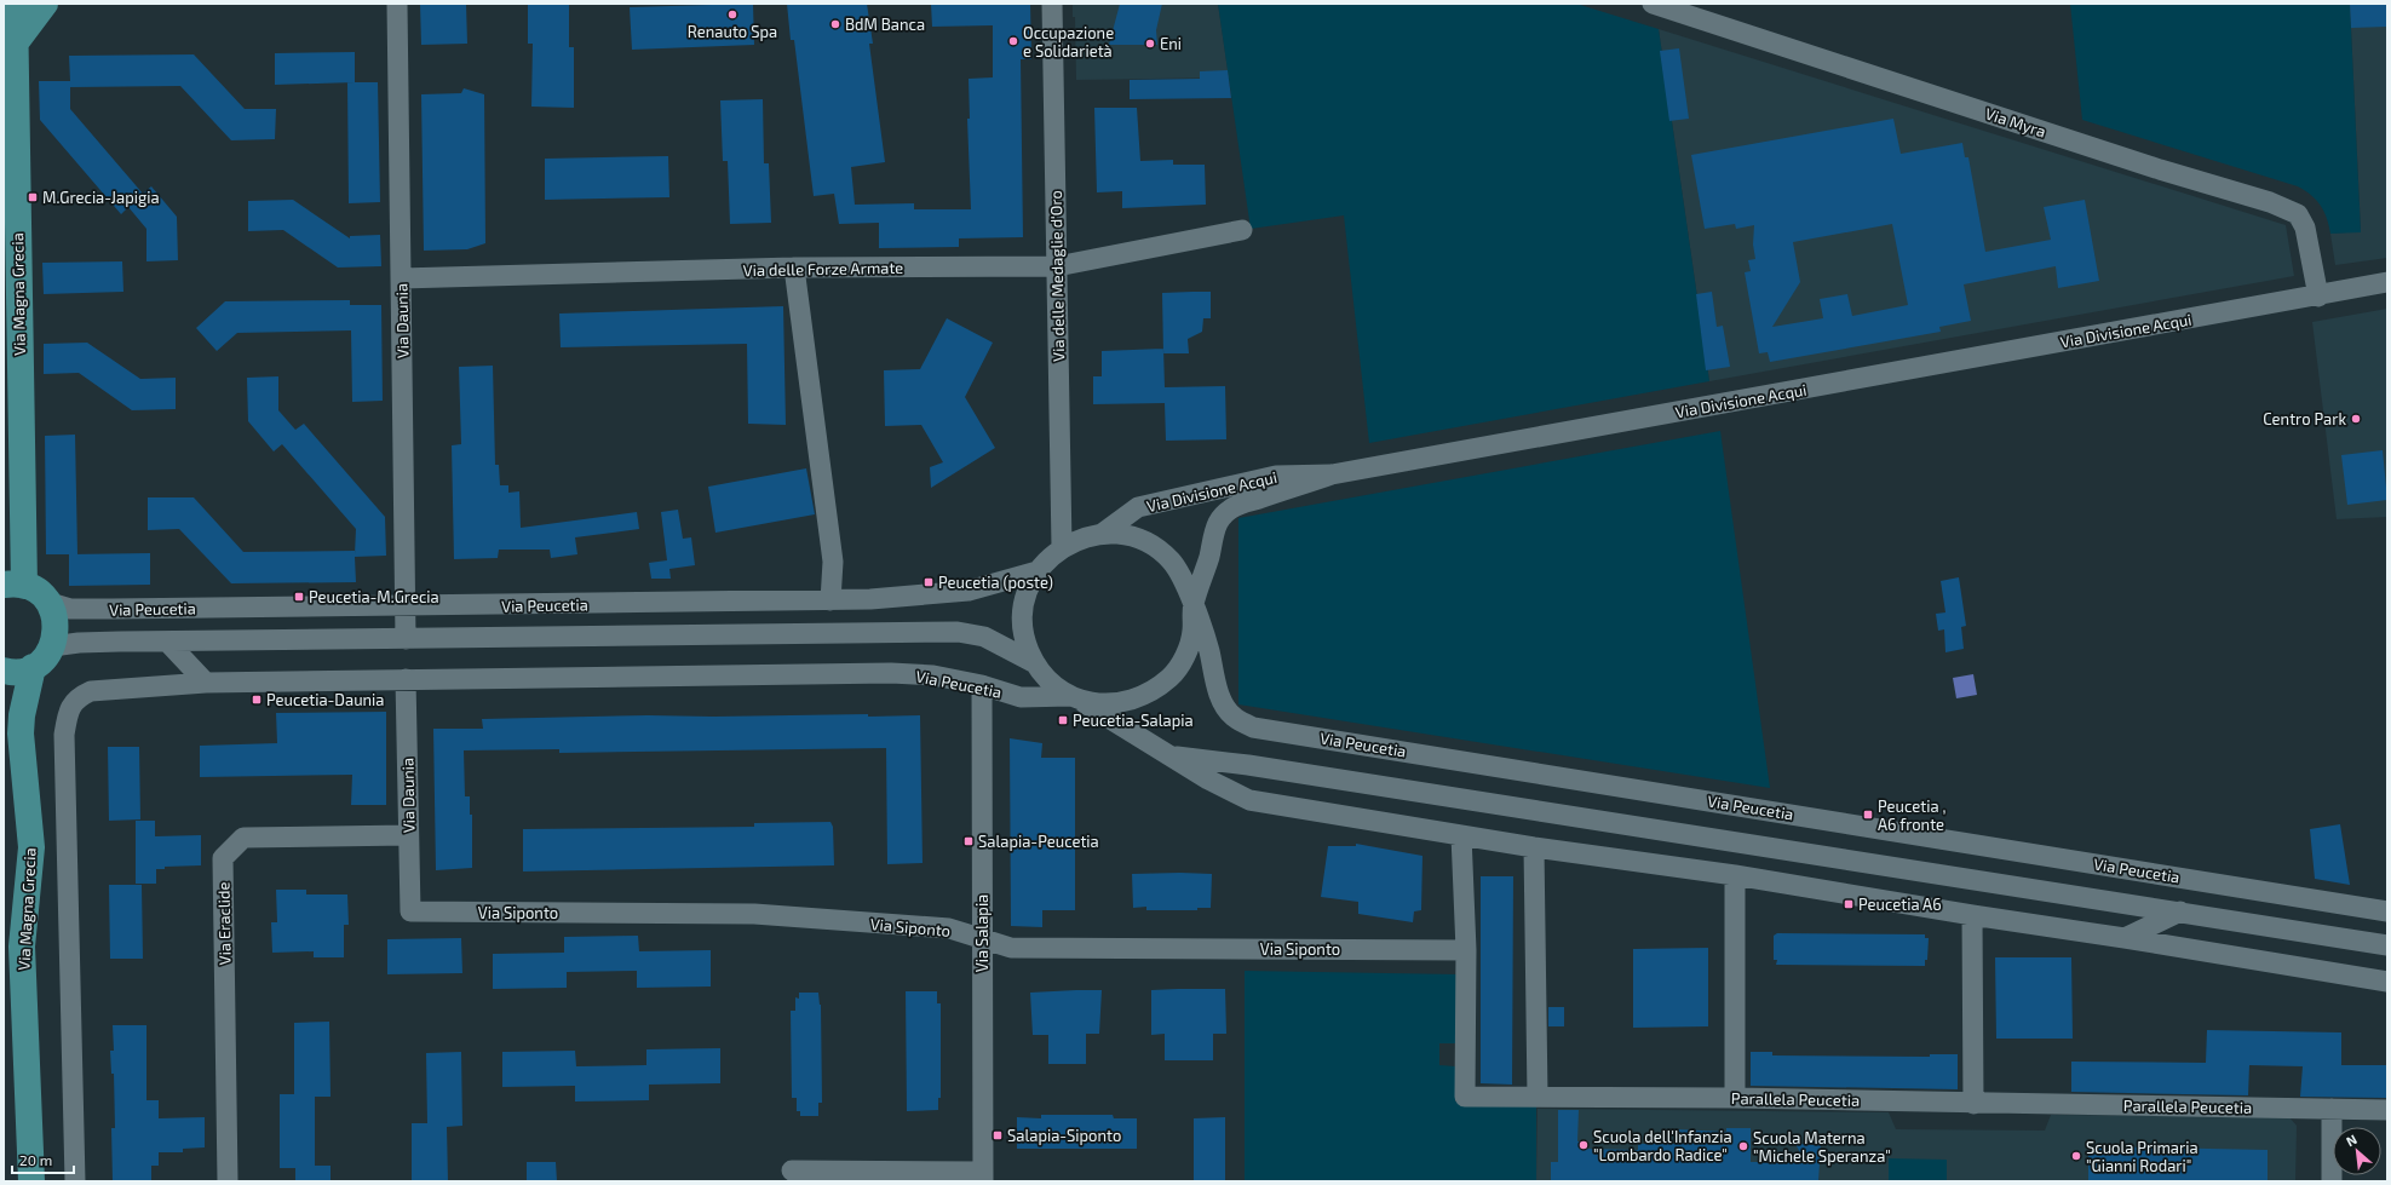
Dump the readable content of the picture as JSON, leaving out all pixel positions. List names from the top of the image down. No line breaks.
{"streets":{"main road":["Via Magna Grecia"],"street":["Via Myra","Via delle Forze Armate","Via delle Medaglie d'Oro","Via Daunia","Via Divisione Acqui","Via Peucetia","Via Siponto","Via Eraclide","Via Salapia","Parallela Peucetia"]},"crossings":[["Via Myra","Via Divisione Acqui"],["Via delle Forze Armate","Via delle Medaglie d'Oro"],["Via delle Forze Armate","Via Daunia"],["Via delle Medaglie d'Oro","Via Divisione Acqui"],["Via delle Medaglie d'Oro","Via Peucetia"],["Via Magna Grecia","Via Peucetia"],["Via Daunia","Via Peucetia"],["Via Daunia","Via Siponto"],["Via Daunia","Via Eraclide"],["Via Divisione Acqui","Via Peucetia"],["Via Peucetia","Via Salapia"],["Via Peucetia","Parallela Peucetia"],["Via Siponto","Via Salapia"],["Via Siponto","Parallela Peucetia"]],"places":{"other":["Renauto Spa","BdM Banca","Occupazione e Solidarietà","Eni","Centro Park","Scuola dell'Infanzia \"Lombardo Radice\"","Scuola Materna \"Michele Speranza\"","Scuola Primaria \"Gianni Rodari\""],"transit":["M.Grecia-Japigia","Peucetia (poste)","Peucetia-M.Grecia","Peucetia-Daunia","Peucetia-Salapia","Peucetia , A6 fronte","Salapia-Peucetia","Peucetia A6","Salapia-Siponto"]},"scale_bar":"20 m","north":"top left"}
